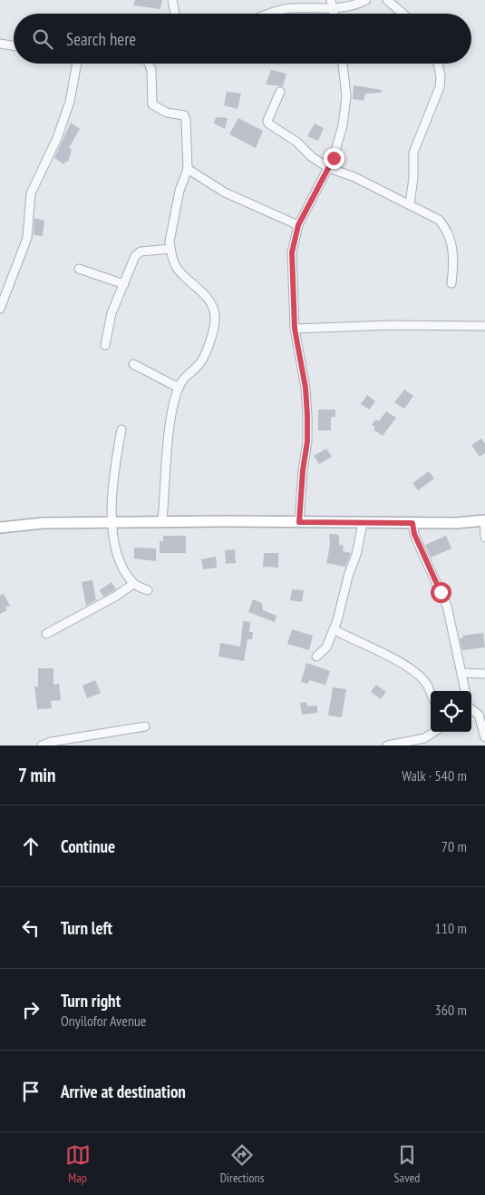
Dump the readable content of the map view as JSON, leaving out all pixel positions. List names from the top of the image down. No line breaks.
{"page":{"search":"Search here","heading":["7 min","Walk · 540 m"],"list":[["Continue","70 m"],["Turn left","110 m"],["Turn right","Onyilofor Avenue","360 m"],"Arrive at destination"],"nav":["Map","Directions","Saved"]}}
